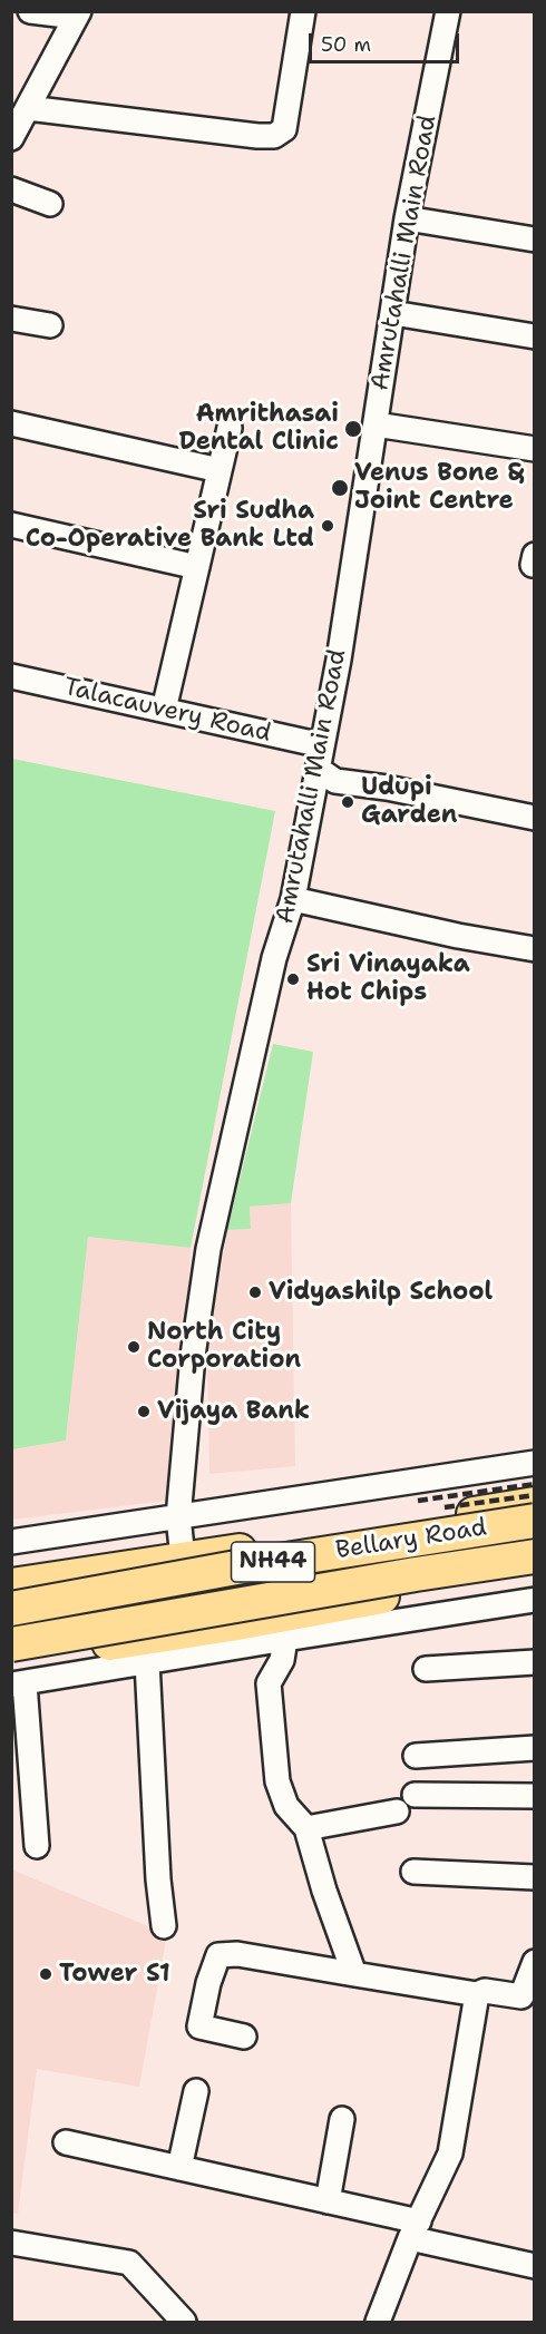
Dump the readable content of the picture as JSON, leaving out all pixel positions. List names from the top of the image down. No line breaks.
{"streets":{"highway":["Bellary Road","NH44"],"street":["Amrutahalli Main Road","Talacauvery Road"]},"crossings":[["Amrutahalli Main Road","Talacauvery Road"],["Amrutahalli Main Road","Bellary Road"]],"places":["Amrithasai Dental Clinic","Venus Bone & Joint Centre","Sri Sudha Co-Operative Bank Ltd","Udupi Garden","Sri Vinayaka Hot Chips","Vidyashilp School","North City Corporation","Vijaya Bank","Tower S1"],"scale_bar":"50 m"}
